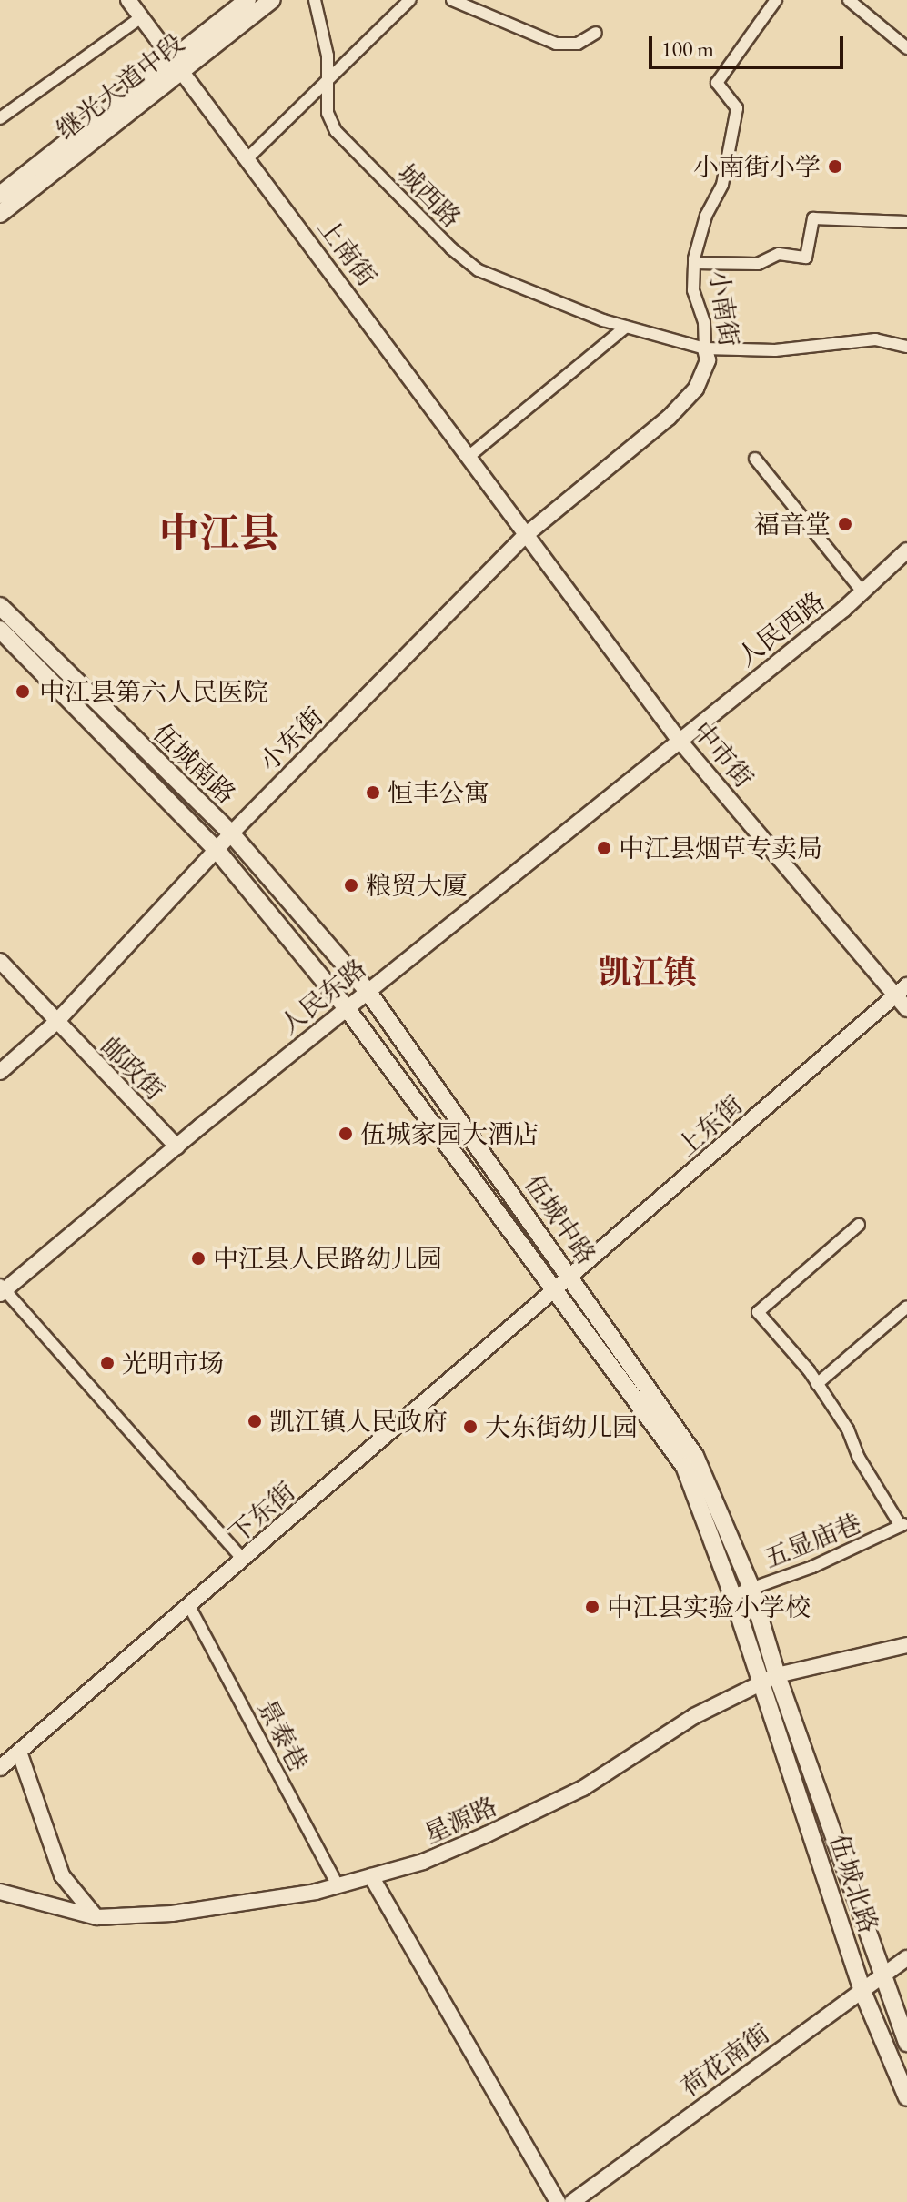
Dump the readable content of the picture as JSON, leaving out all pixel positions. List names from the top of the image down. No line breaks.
{"streets":{"main road":["继光大道中段","伍城南路","伍城中路","伍城北路"],"street":["城西路","上南街","小南街","人民西路","小东街","中市街","人民东路","邮政街","上东街","下东街","五显庙巷","景泰巷","星源路","荷花南街"]},"crossings":[["继光大道中段","上南街"],["城西路","小南街"],["上南街","小南街"],["上南街","小东街"],["上南街","中市街"],["小南街","小东街"],["小南街","中市街"],["人民西路","中市街"],["人民西路","人民东路"],["小东街","中市街"],["小东街","伍城南路"],["小东街","邮政街"],["小东街","伍城中路"],["中市街","人民东路"],["中市街","上东街"],["伍城南路","伍城中路"],["人民东路","邮政街"],["人民东路","伍城中路"],["上东街","伍城中路"],["上东街","下东街"],["伍城中路","下东街"],["伍城中路","五显庙巷"],["伍城中路","星源路"],["伍城中路","伍城北路"],["下东街","景泰巷"],["景泰巷","星源路"],["星源路","伍城北路"],["伍城北路","荷花南街"]],"districts":["中江县","凯江镇"],"places":["小南街小学","福音堂","中江县第六人民医院","恒丰公寓","中江县烟草专卖局","粮贸大厦","伍城家园大酒店","中江县人民路幼儿园","光明市场","凯江镇人民政府","大东街幼儿园","中江县实验小学校"],"scale_bar":"100 m"}
